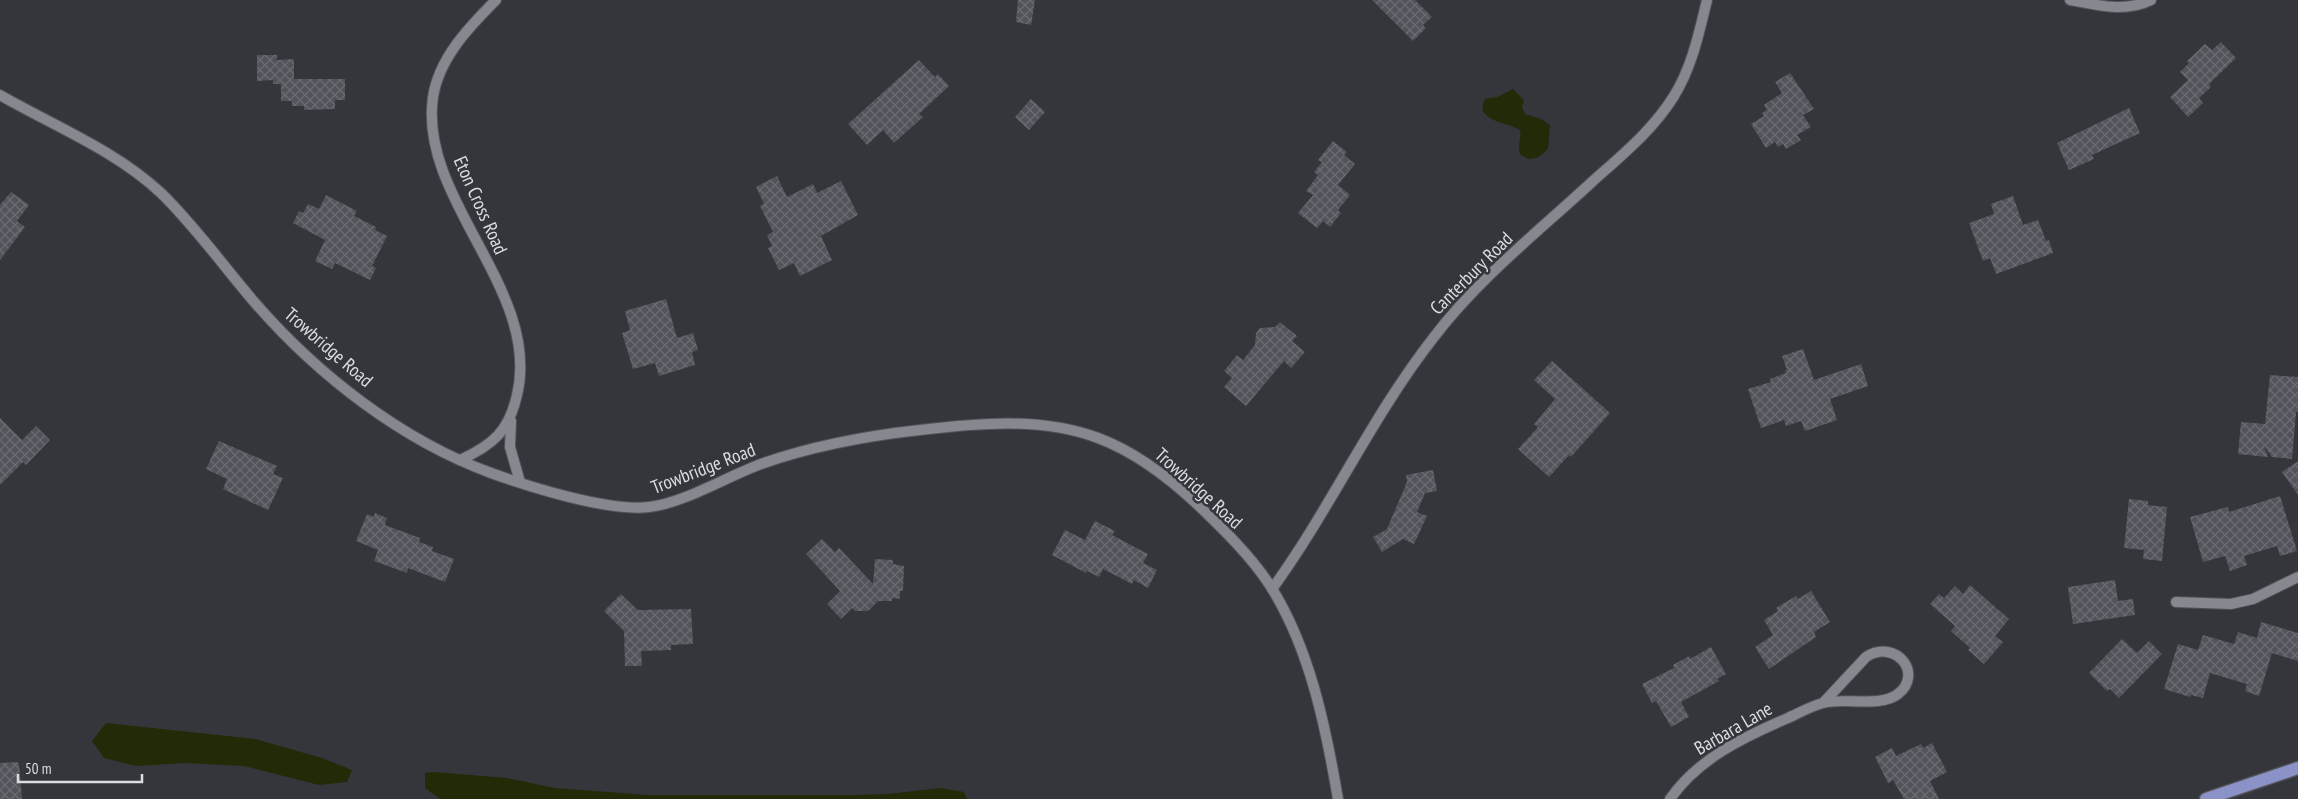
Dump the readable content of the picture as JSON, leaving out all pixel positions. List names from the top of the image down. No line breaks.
{"streets":{"street":["Eton Cross Road","Canterbury Road","Trowbridge Road","Barbara Lane"]},"crossings":[["Eton Cross Road","Trowbridge Road"],["Canterbury Road","Trowbridge Road"]],"scale_bar":"50 m"}
